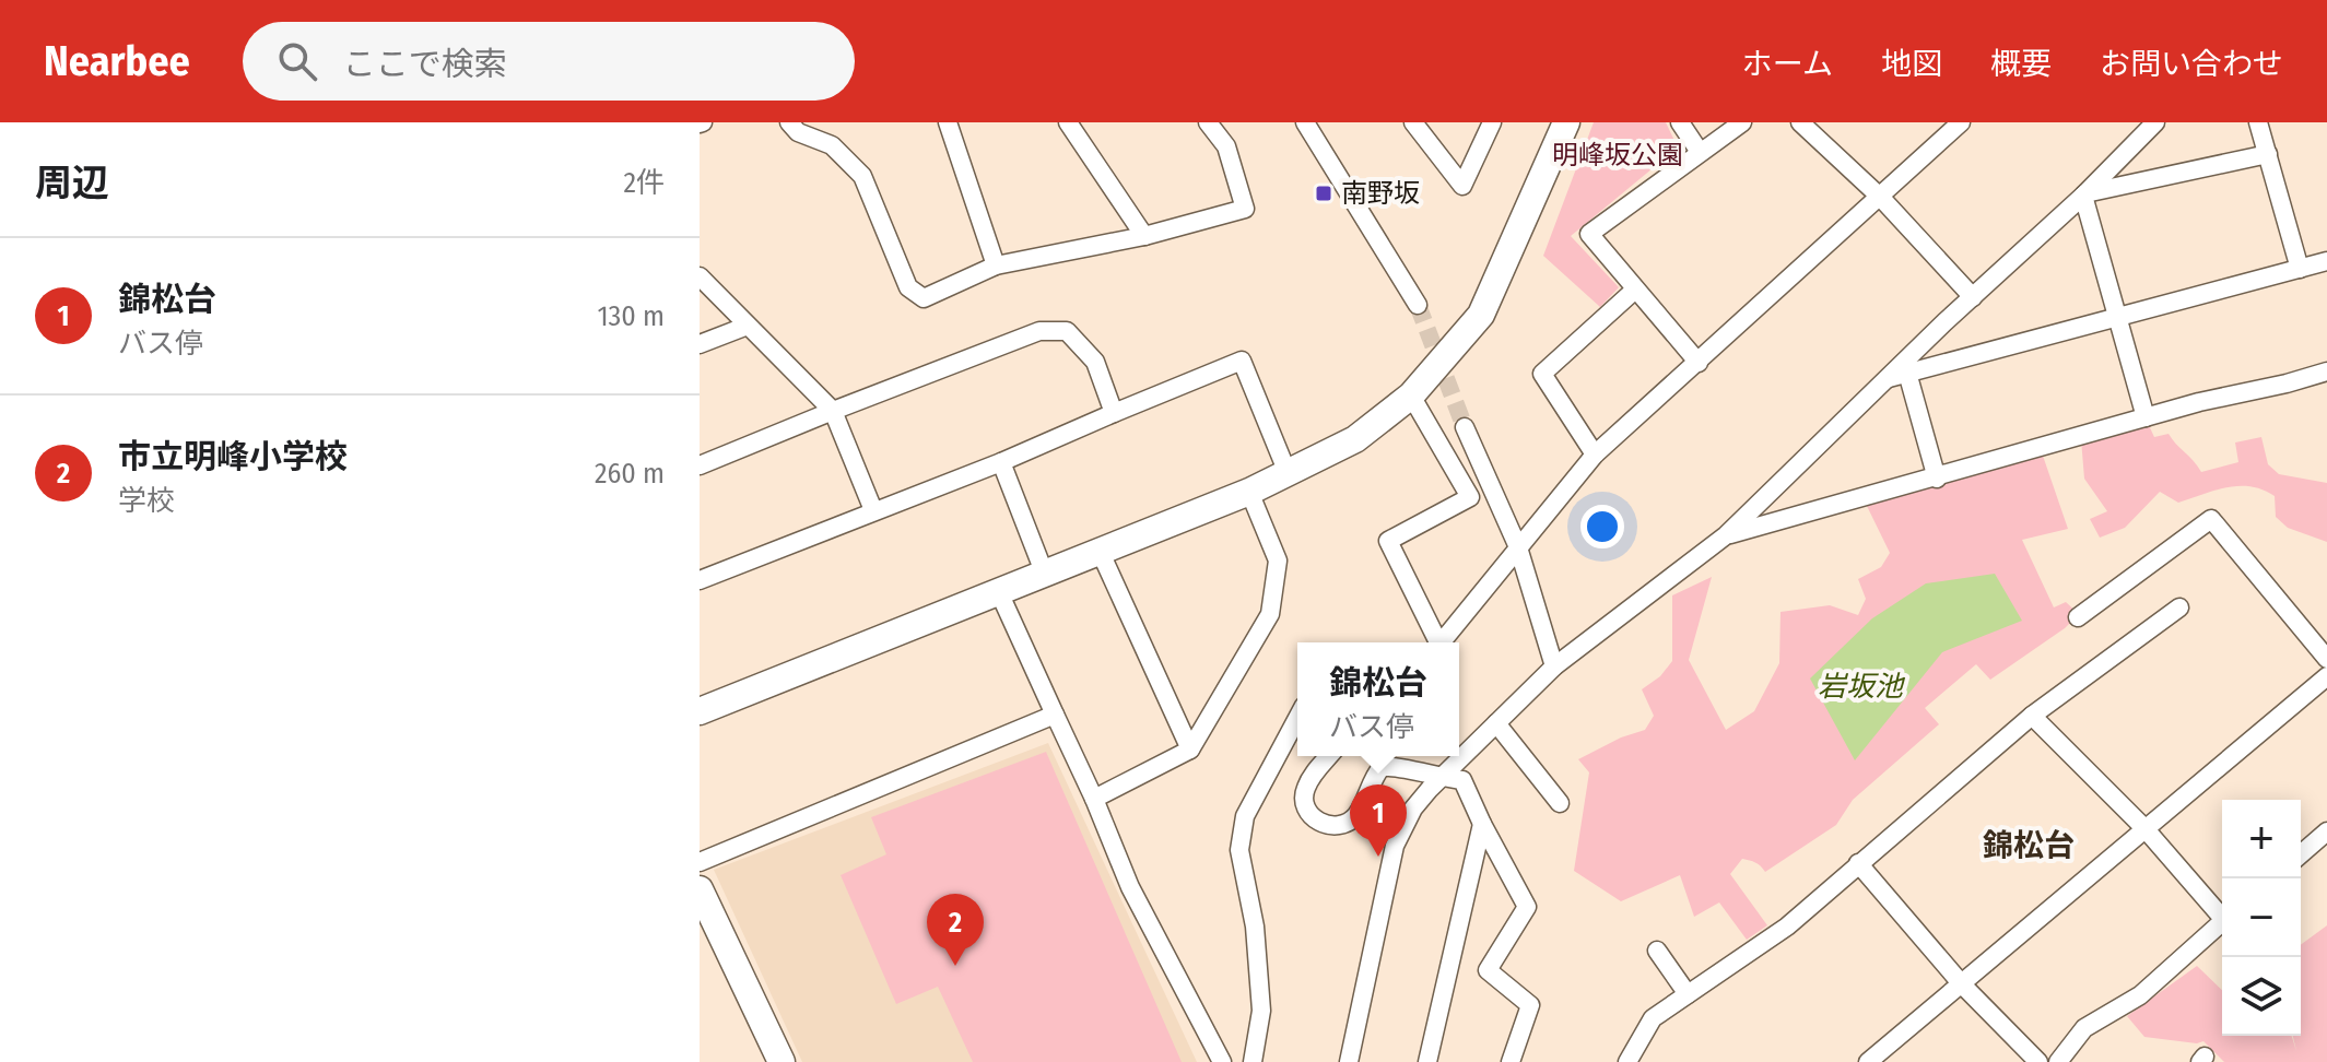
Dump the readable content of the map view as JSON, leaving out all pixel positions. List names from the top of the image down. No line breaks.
{"districts":["錦松台"],"water":["岩坂池"],"parks":["明峰坂公園"],"places":{"transit":["南野坂"]},"page":{"header":"Nearbee","search":"ここで検索","nav":["ホーム","地図","概要","お問い合わせ"],"heading":["周辺","2件"],"list":[{"mark":"1","name":"錦松台","note":"バス停","value":"130 m"},{"mark":"2","name":"市立明峰小学校","note":"学校","value":"260 m"}],"popup":["錦松台","バス停"],"pins":["1","2"],"map_buttons":["+","−"]}}
